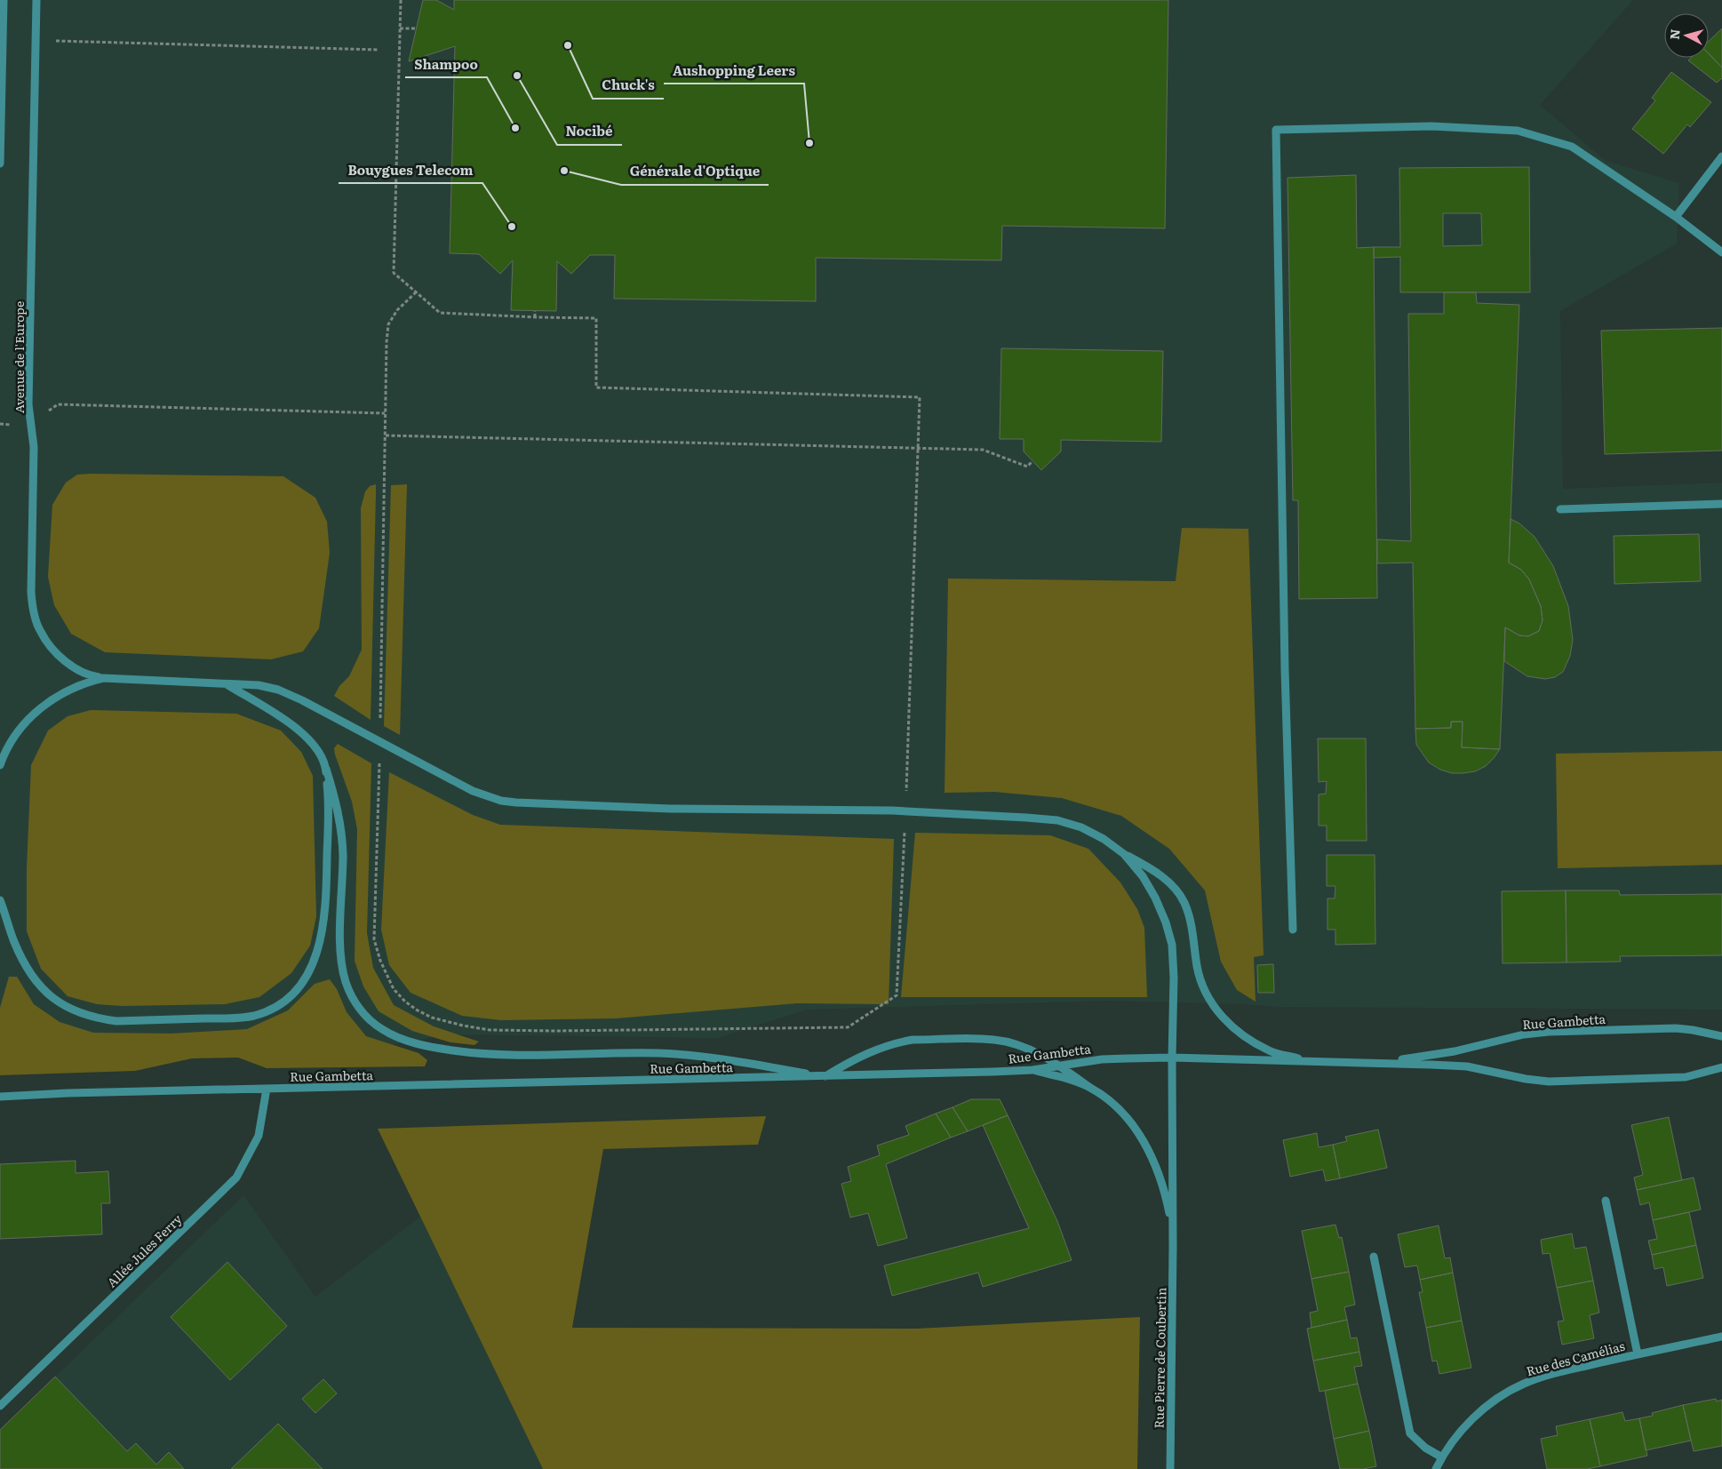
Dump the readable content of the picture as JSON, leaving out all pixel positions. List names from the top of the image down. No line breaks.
{"streets":{"street":["Avenue de l'Europe","Rue Gambetta","Allée Jules Ferry","Rue Pierre de Coubertin","Rue des Camélias"]},"crossings":[["Rue Gambetta","Allée Jules Ferry"],["Rue Gambetta","Rue Pierre de Coubertin"]],"places":["Chuck's","Nocibé","Shampoo","Aushopping Leers","Générale d'Optique","Bouygues Telecom"],"north":"left"}
